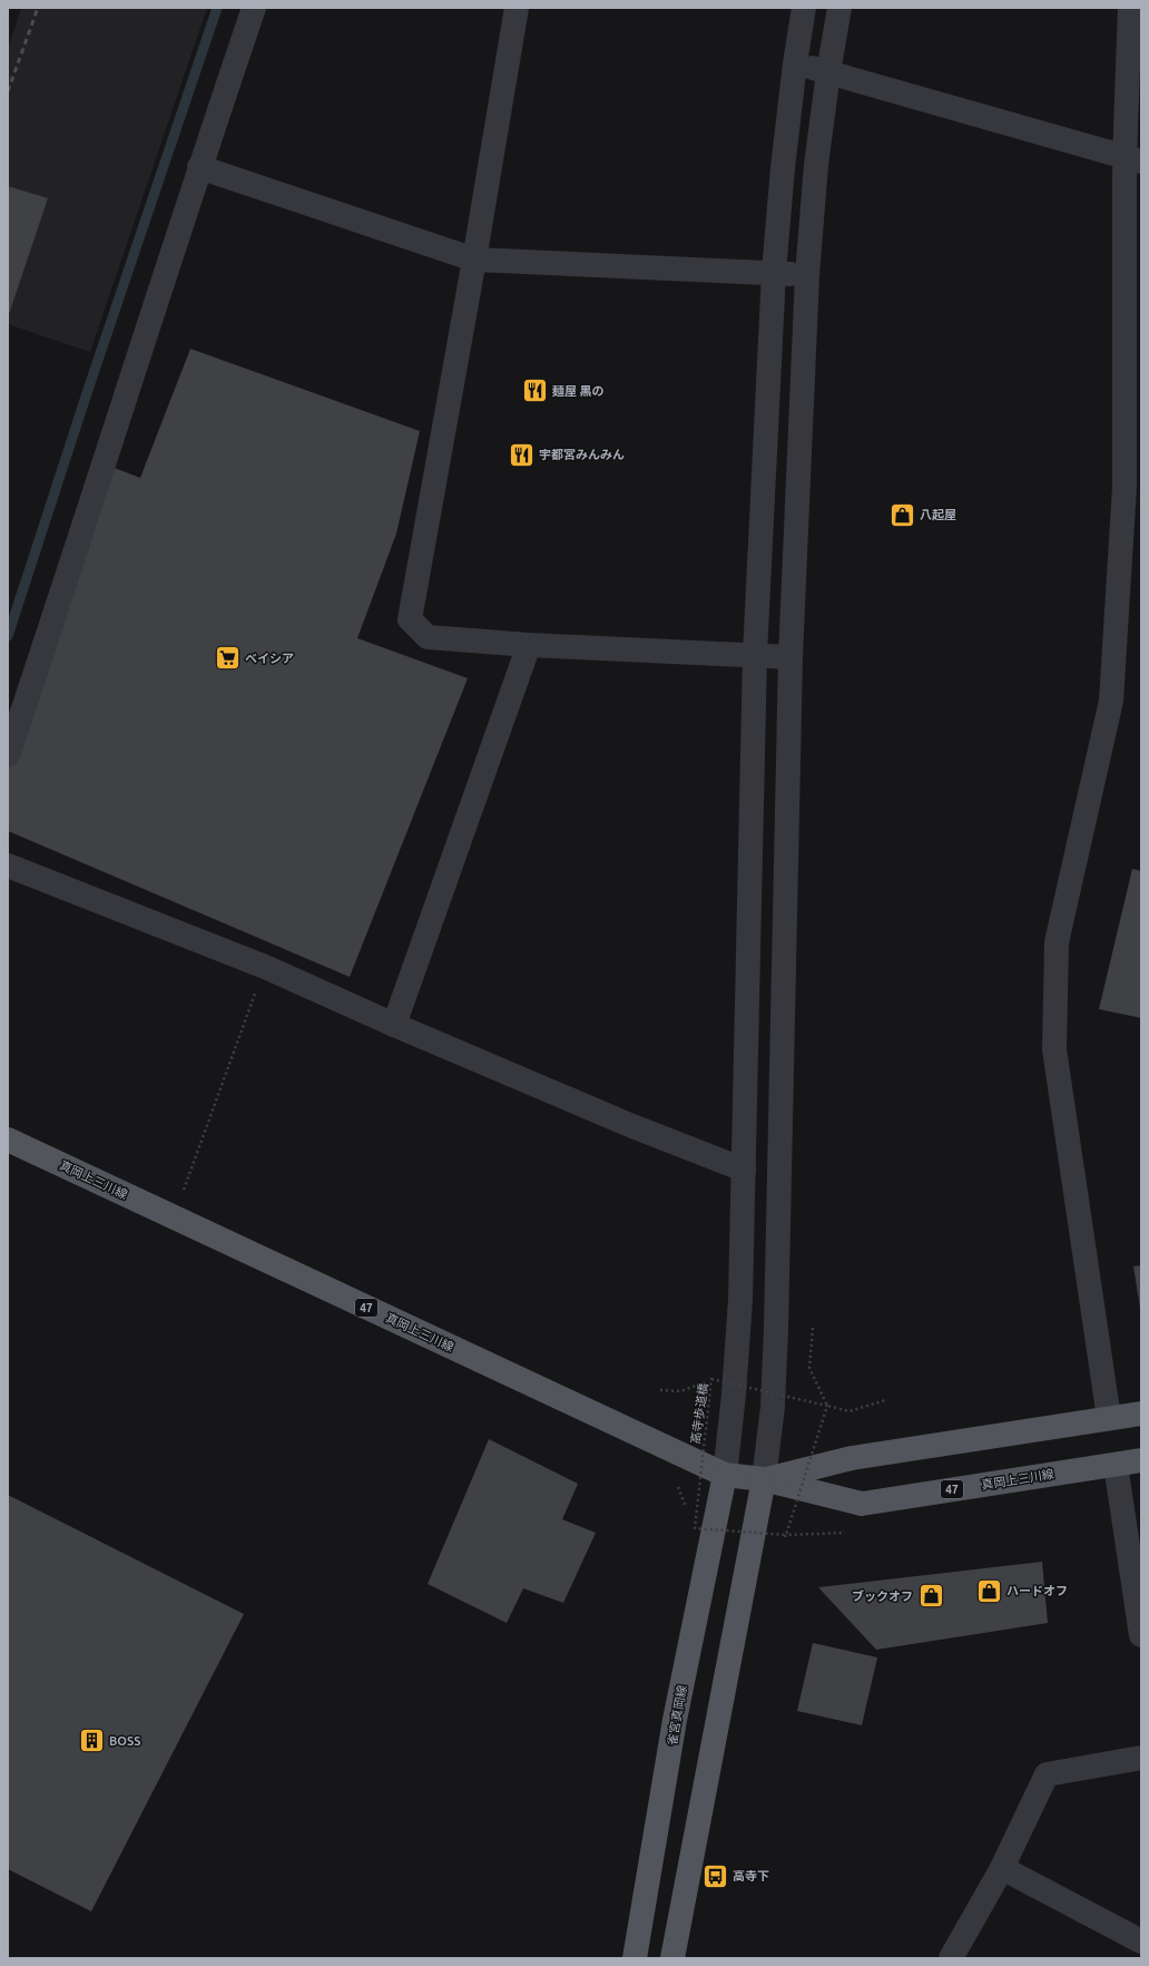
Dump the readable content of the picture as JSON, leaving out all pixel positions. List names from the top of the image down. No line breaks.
{"streets":{"main road":["真岡上三川線","47","雀宮真岡線"],"path":["高寺歩道橋"]},"crossings":[["真岡上三川線","雀宮真岡線"]],"places":{"restaurant":["麺屋 黒の","宇都宮みんみん"],"shop":["八起屋","ハードオフ","ブックオフ"],"supermarket":["ベイシア"],"building":["BOSS"],"bus stop":["高寺下"]}}
